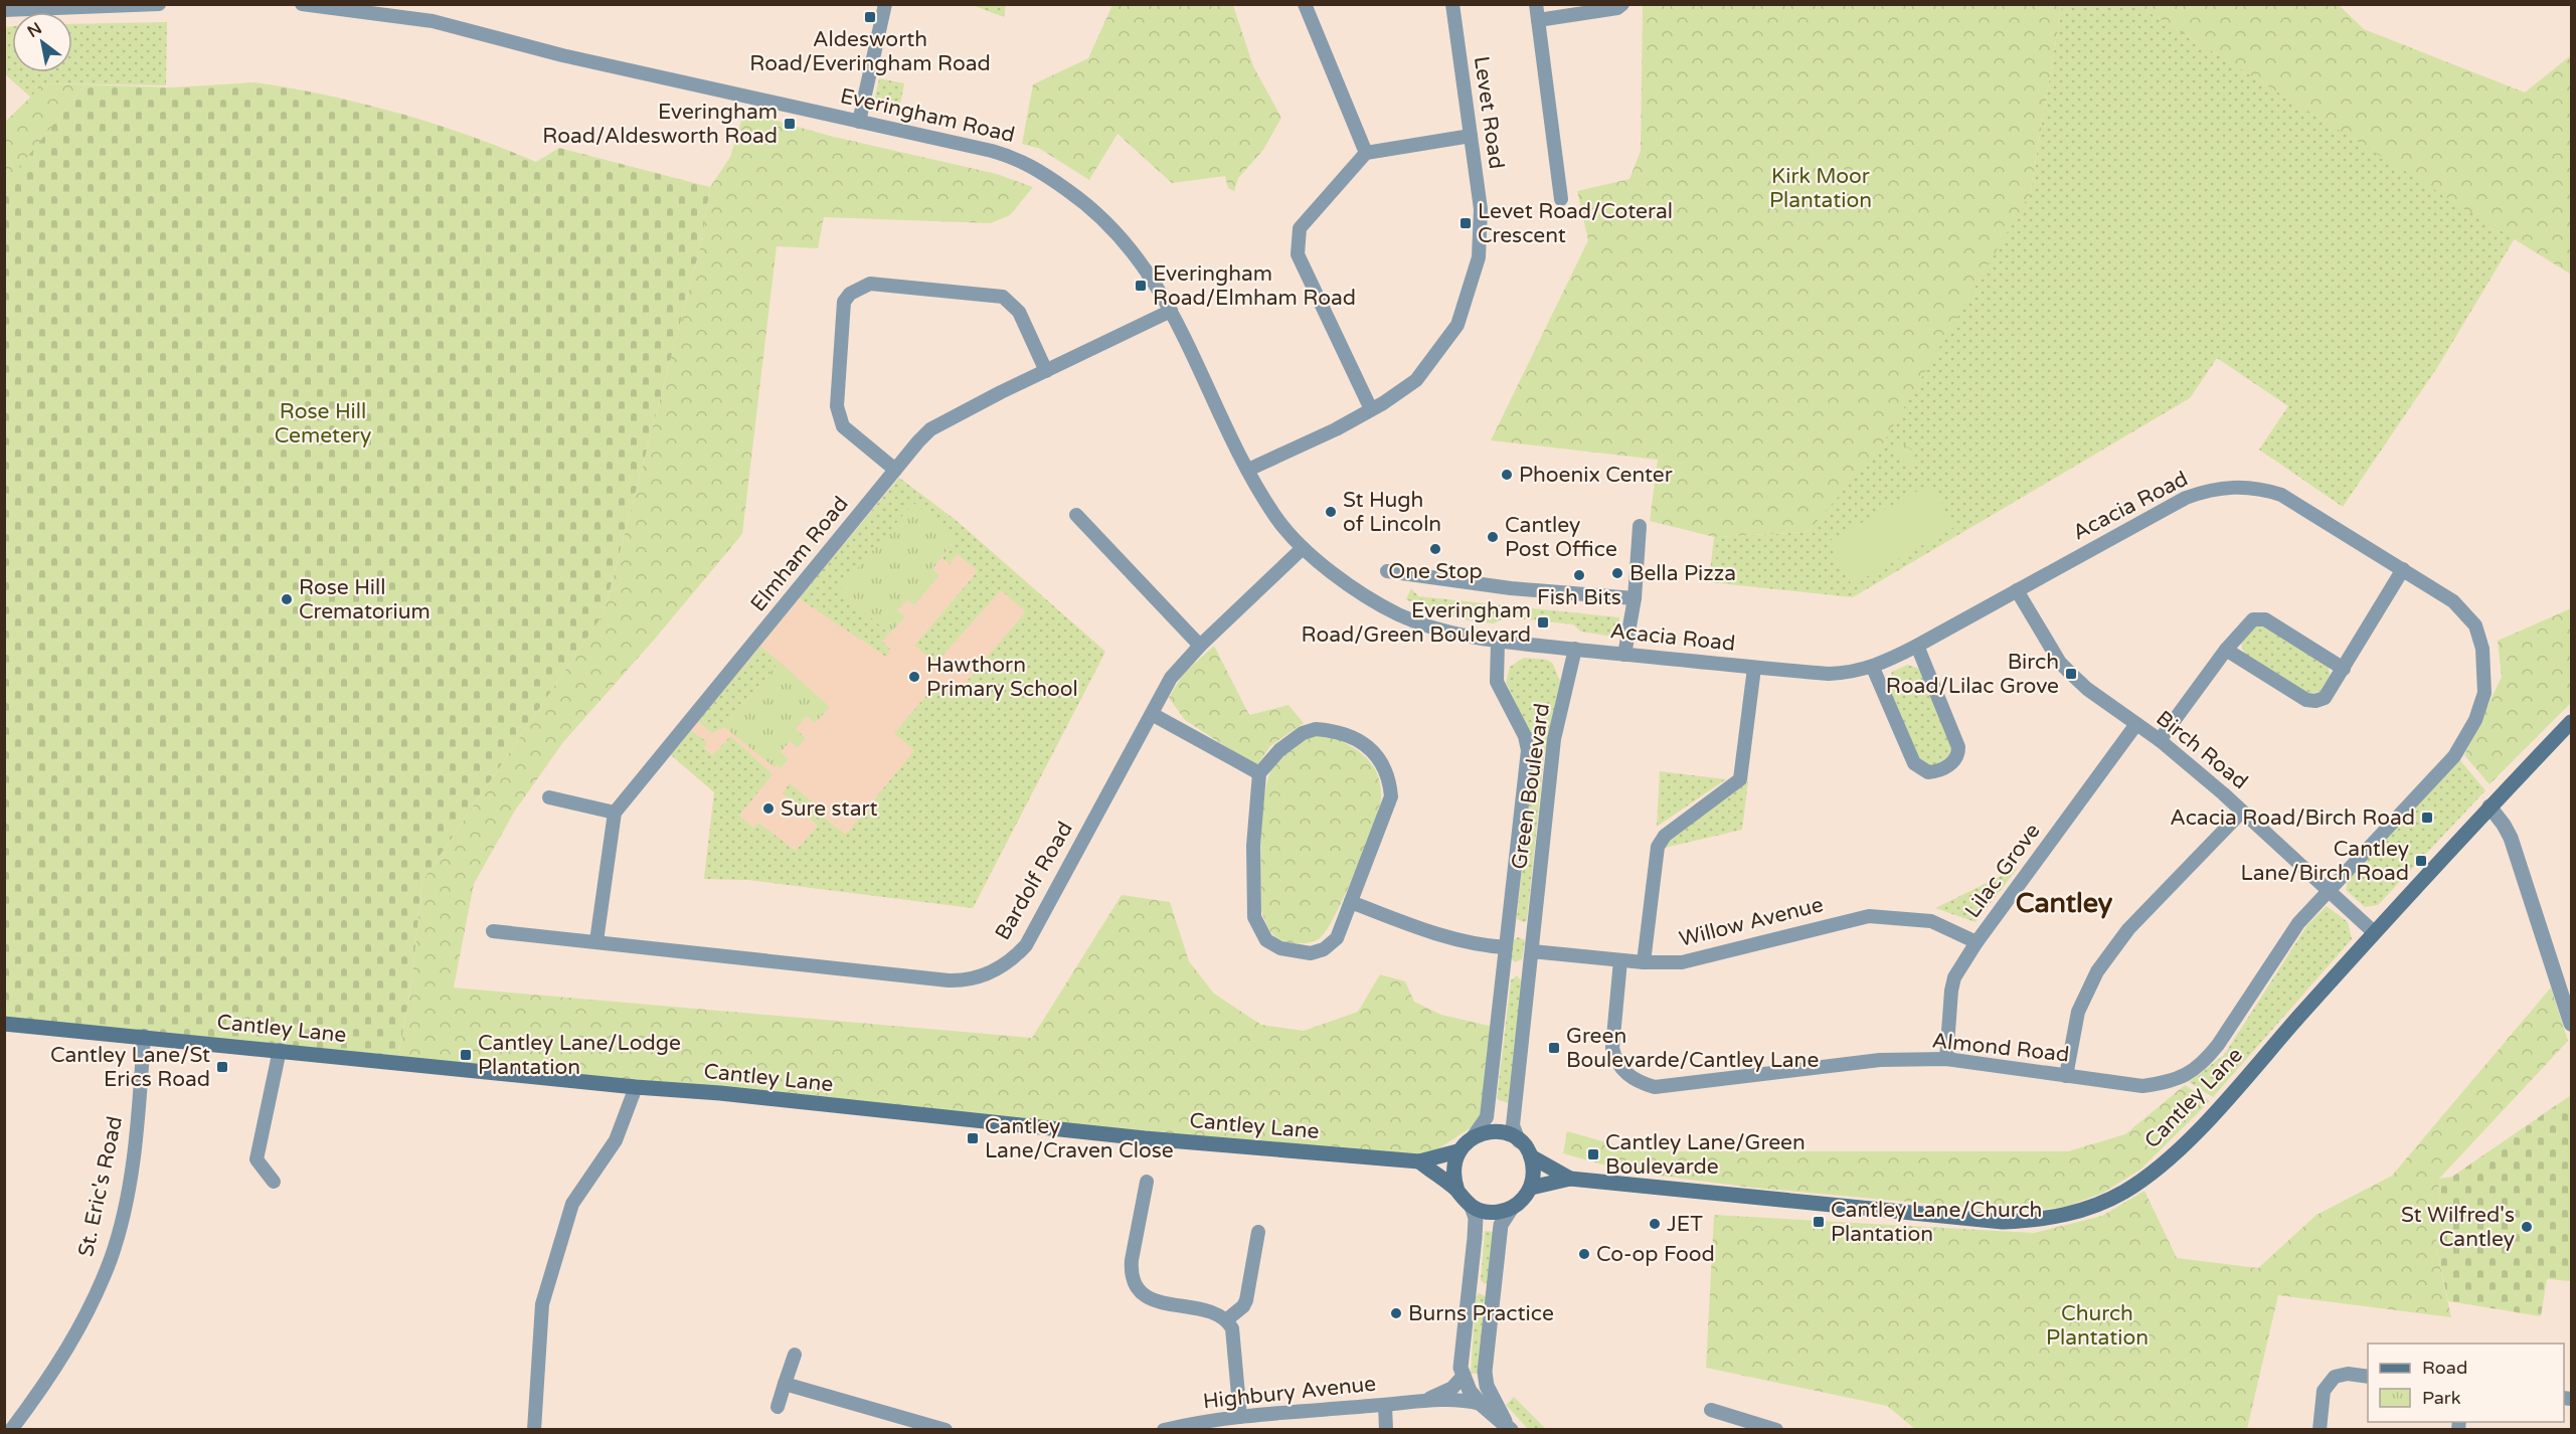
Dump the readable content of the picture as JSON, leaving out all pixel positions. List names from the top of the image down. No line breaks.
{"streets":{"main road":["Cantley Lane"],"street":["Levet Road","Everingham Road","Acacia Road","Elmham Road","Birch Road","Green Boulevard","Lilac Grove","Bardolf Road","Willow Avenue","Almond Road","St. Eric's Road","Highbury Avenue"]},"crossings":[["Levet Road","Everingham Road"],["Everingham Road","Acacia Road"],["Everingham Road","Elmham Road"],["Everingham Road","Green Boulevard"],["Everingham Road","Bardolf Road"],["Acacia Road","Birch Road"],["Acacia Road","Green Boulevard"],["Acacia Road","Almond Road"],["Birch Road","Lilac Grove"],["Birch Road","Cantley Lane"],["Birch Road","Almond Road"],["Green Boulevard","Willow Avenue"],["Green Boulevard","Cantley Lane"],["Lilac Grove","Willow Avenue"],["Lilac Grove","Almond Road"],["Willow Avenue","Almond Road"],["Cantley Lane","St. Eric's Road"]],"districts":["Cantley"],"parks":["Kirk Moor Plantation","Rose Hill Cemetery","Church Plantation"],"places":{"transit":["Aldesworth Road/Everingham Road","Everingham Road/Aldesworth Road","Levet Road/Coteral Crescent","Everingham Road/Elmham Road","Everingham Road/Green Boulevard","Birch Road/Lilac Grove","Acacia Road/Birch Road","Cantley Lane/Birch Road","Green Boulevarde/Cantley Lane","Cantley Lane/Lodge Plantation","Cantley Lane/St Erics Road","Cantley Lane/Craven Close","Cantley Lane/Green Boulevarde","Cantley Lane/Church Plantation"],"other":["Phoenix Center","St Hugh of Lincoln","Cantley Post Office","One Stop","Bella Pizza","Fish Bits","Rose Hill Crematorium","Hawthorn Primary School","Sure start","JET","St Wilfred's Cantley","Co-op Food","Burns Practice"]},"legend":["Road","Park"],"north":"top left"}
